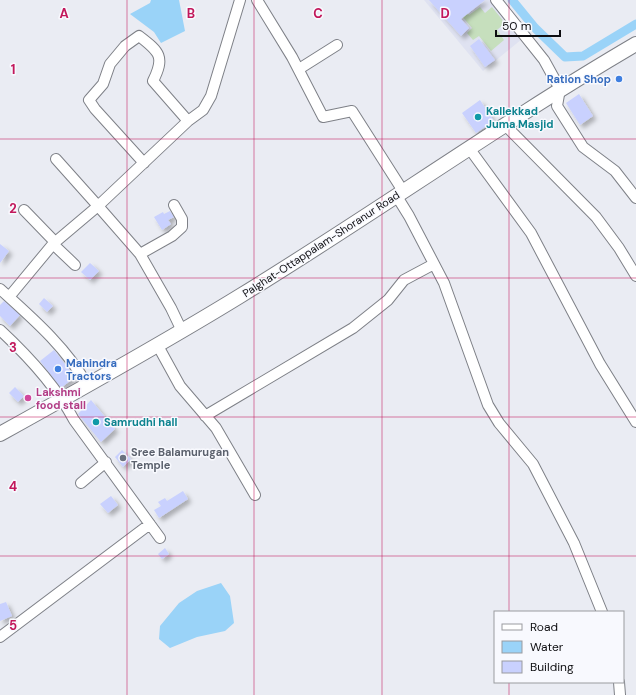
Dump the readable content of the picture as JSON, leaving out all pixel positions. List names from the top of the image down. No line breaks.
{"streets":{"main road":["Palghat-Ottappalam-Shoranur Road"]},"places":["Ration Shop","Kallekkad Juma Masjid","Mahindra Tractors","Lakshmi food stall","Samrudhi hall","Sree Balamurugan Temple"],"legend":["Road","Water","Building"],"scale_bar":"50 m","grid":{"columns":["A","B","C","D"],"rows":["1","2","3","4","5"]}}
